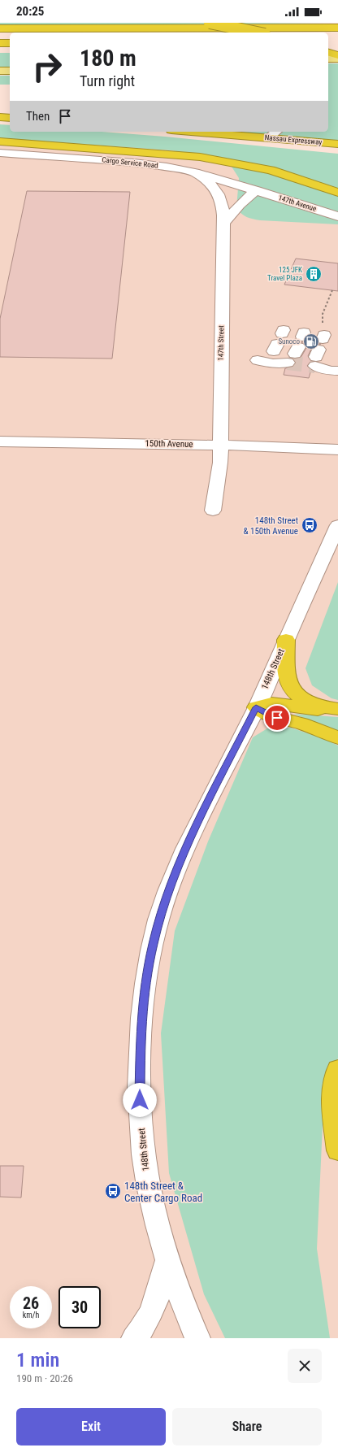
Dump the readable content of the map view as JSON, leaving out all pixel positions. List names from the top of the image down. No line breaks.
{"streets":{"highway":["Nassau Expressway"],"street":["Cargo Service Road","147th Avenue","147th Street","150th Avenue","148th Street"]},"crossings":[["Cargo Service Road","147th Avenue"],["Cargo Service Road","147th Street"],["147th Street","150th Avenue"]],"places":{"building":["125 JFK Travel Plaza"],"fuel station":["Sunoco"],"bus stop":["148th Street & 150th Avenue","148th Street & Center Cargo Road"]},"page":{"status":"20:25","turn":["180 m","Turn right"],"then":"Then","speed":"26 km/h","limit":"30","heading":["1 min","190 m · 20:26"],"buttons":["Exit","Share"]}}
